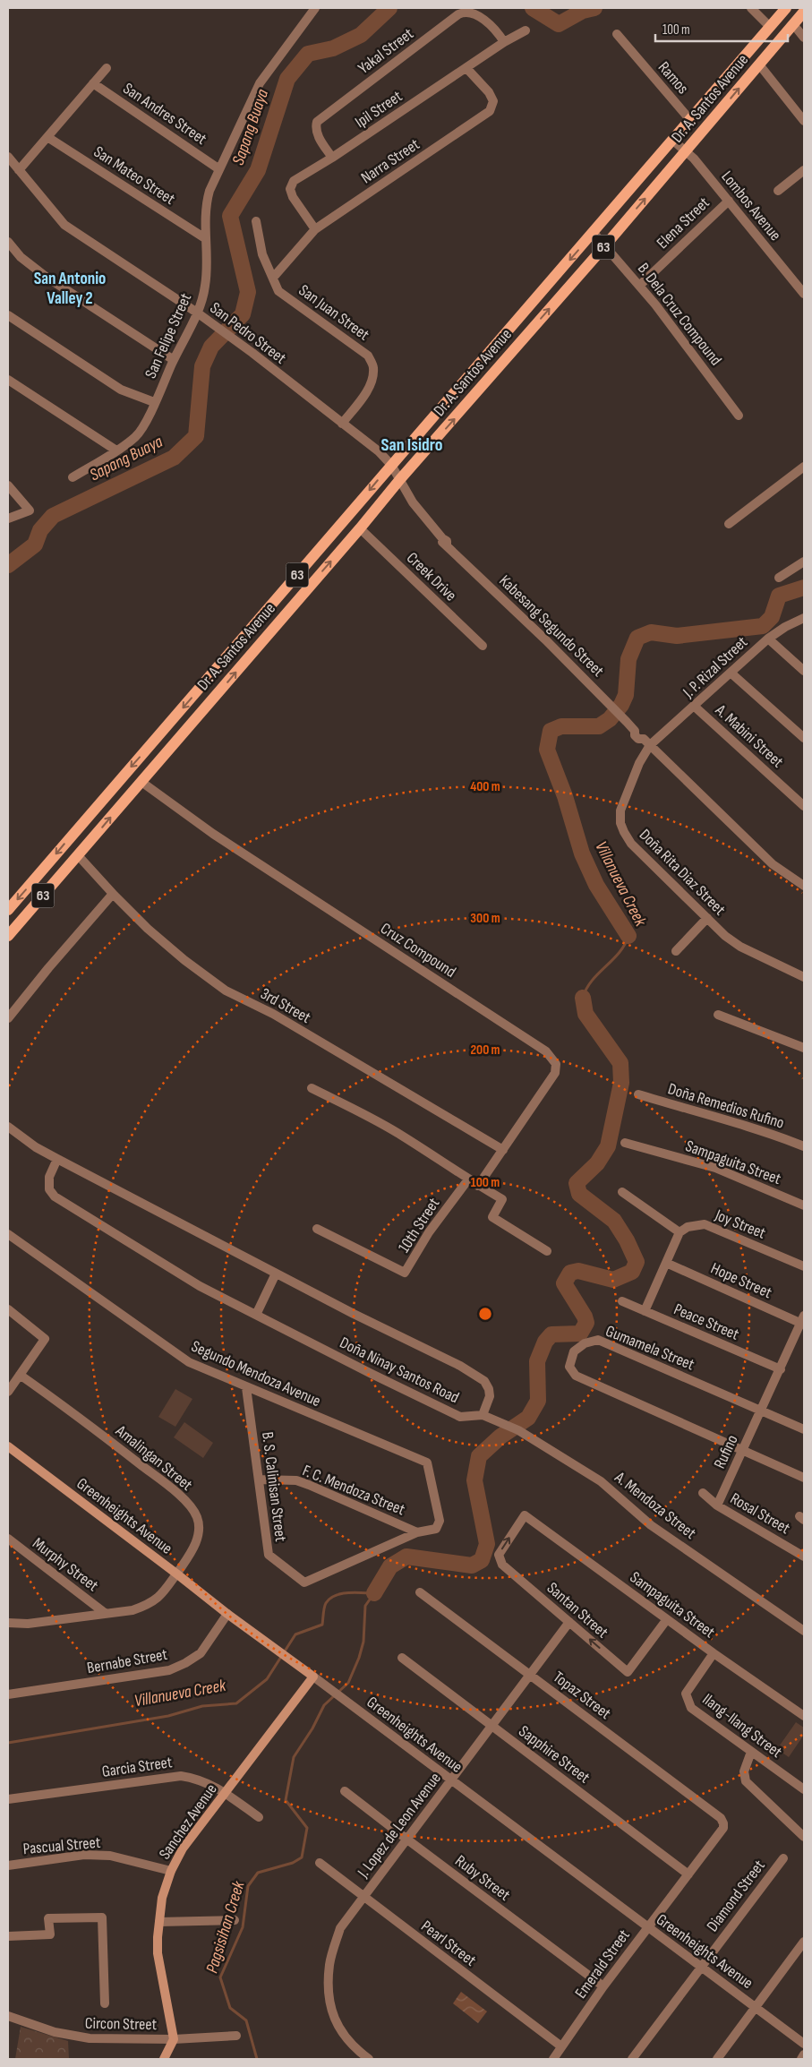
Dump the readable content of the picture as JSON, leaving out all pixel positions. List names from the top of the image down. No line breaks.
{"streets":{"main road":["Dr. A. Santos Avenue","63"],"street":["Yakal Street","Ramos","Ipil Street","San Andres Street","Narra Street","San Mateo Street","Lombos Avenue","Elena Street","San Juan Street","B. Dela Cruz Compound","San Pedro Street","San Felipe Street","Creek Drive","Kabesang Segundo Street","J. P. Rizal Street","A. Mabini Street","Doña Rita Diaz Street","Cruz Compound","3rd Street","Doña Remedios Rufino","Sampaguita Street","Joy Street","10th Street","Hope Street","Peace Street","Gumamela Street","Doña Ninay Santos Road","Segundo Mendoza Avenue","Rufino","Amalingan Street","B. S. Calinisan Street","F. C. Mendoza Street","A. Mendoza Street","Rosal Street","Greenheights Avenue","Murphy Street","Santan Street","Bernabe Street","Topaz Street","Ilang-Ilang Street","Sapphire Street","Garcia Street","Sanchez Avenue","J. Lopez de Leon Avenue","Pascual Street","Ruby Street","Diamond Street","Pearl Street","Emerald Street","Circon Street"]},"crossings":[["Yakal Street","Ipil Street"],["Ramos","Dr. A. Santos Avenue"],["Dr. A. Santos Avenue","Lombos Avenue"],["Dr. A. Santos Avenue","B. Dela Cruz Compound"],["Dr. A. Santos Avenue","San Pedro Street"],["Dr. A. Santos Avenue","Creek Drive"],["Dr. A. Santos Avenue","Kabesang Segundo Street"],["Dr. A. Santos Avenue","Cruz Compound"],["Dr. A. Santos Avenue","3rd Street"],["Ipil Street","Narra Street"],["San Andres Street","San Felipe Street"],["Narra Street","San Juan Street"],["San Mateo Street","San Felipe Street"],["Lombos Avenue","Elena Street"],["Elena Street","B. Dela Cruz Compound"],["San Juan Street","San Pedro Street"],["San Pedro Street","San Felipe Street"],["San Pedro Street","Kabesang Segundo Street"],["Kabesang Segundo Street","J. P. Rizal Street"],["Kabesang Segundo Street","Doña Rita Diaz Street"],["J. P. Rizal Street","A. Mabini Street"],["J. P. Rizal Street","Doña Rita Diaz Street"],["Cruz Compound","3rd Street"],["Sampaguita Street","Santan Street"],["Sampaguita Street","Ilang-Ilang Street"],["Hope Street","Rufino"],["Peace Street","Rufino"],["Gumamela Street","Rufino"],["Doña Ninay Santos Road","A. Mendoza Street"],["Segundo Mendoza Avenue","B. S. Calinisan Street"],["Segundo Mendoza Avenue","F. C. Mendoza Street"],["Rufino","Rosal Street"],["Amalingan Street","Greenheights Avenue"],["Amalingan Street","Murphy Street"],["B. S. Calinisan Street","F. C. Mendoza Street"],["Greenheights Avenue","Bernabe Street"],["Greenheights Avenue","Sanchez Avenue"],["Greenheights Avenue","J. Lopez de Leon Avenue"],["Greenheights Avenue","Diamond Street"],["Greenheights Avenue","Emerald Street"],["Santan Street","J. Lopez de Leon Avenue"],["Topaz Street","J. Lopez de Leon Avenue"],["Topaz Street","Emerald Street"],["Sapphire Street","J. Lopez de Leon Avenue"],["Sapphire Street","Emerald Street"],["Garcia Street","Sanchez Avenue"],["Sanchez Avenue","Pascual Street"],["Sanchez Avenue","Circon Street"],["J. Lopez de Leon Avenue","Ruby Street"],["J. Lopez de Leon Avenue","Pearl Street"],["Ruby Street","Emerald Street"],["Pearl Street","Emerald Street"]],"districts":["San Antonio Valley 2","San Isidro"],"water":["Sapang Buaya","Villanueva Creek","Pagsisihan Creek"],"scale_bar":"100 m","rings":["400 m","300 m","200 m","100 m"]}
